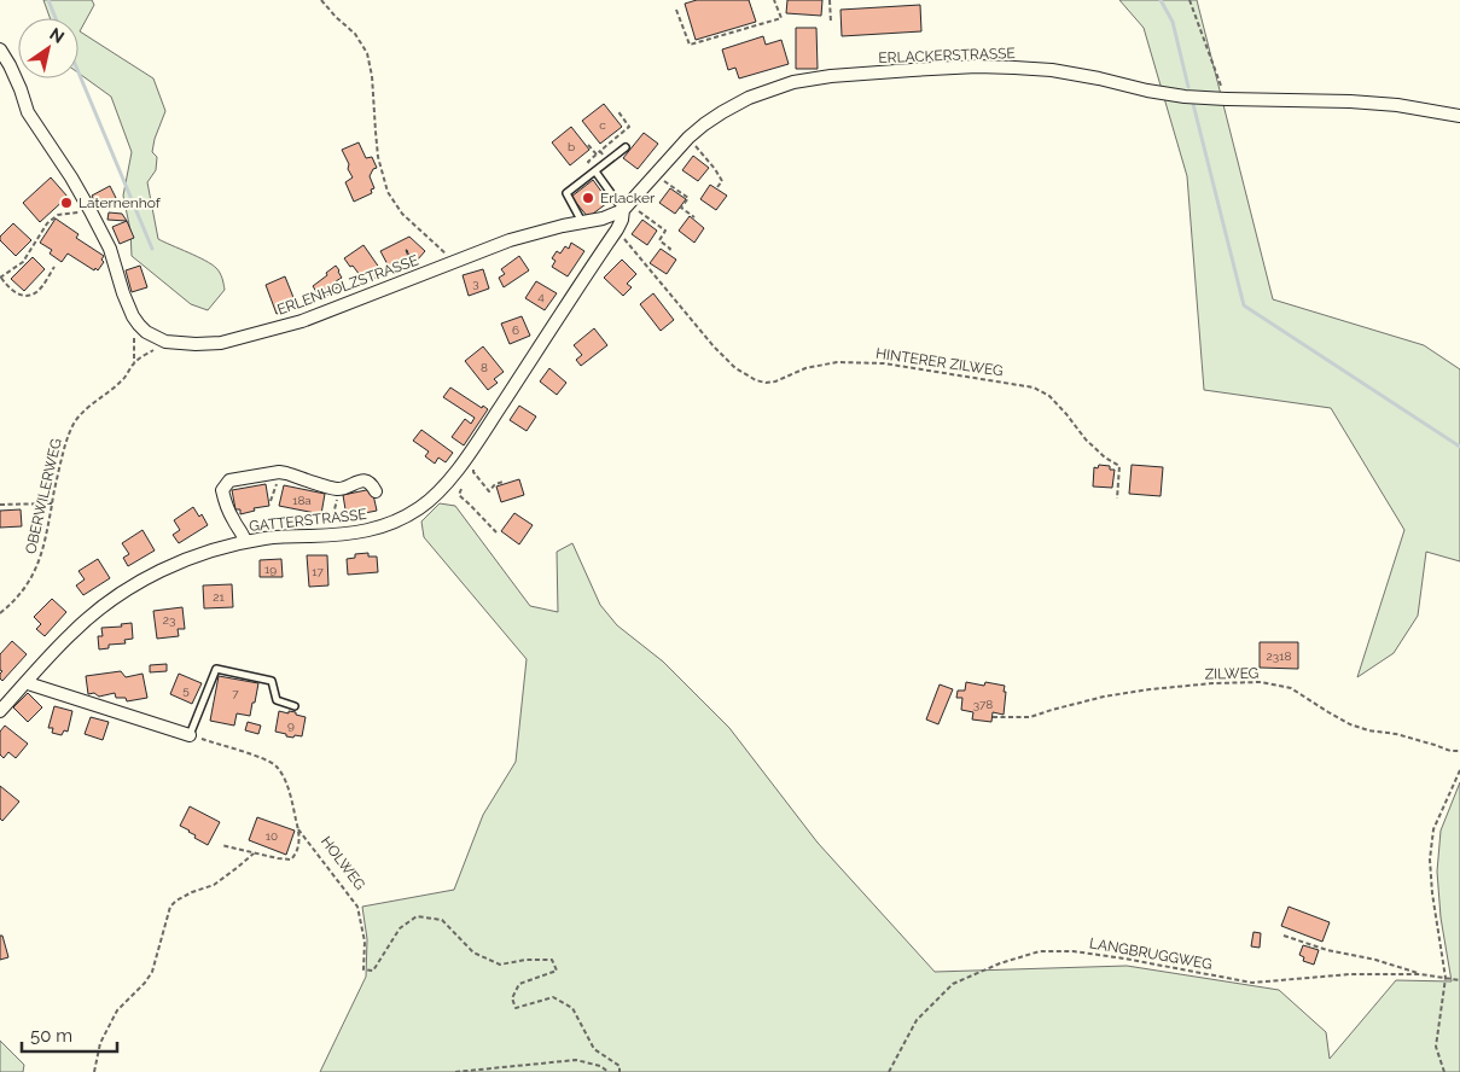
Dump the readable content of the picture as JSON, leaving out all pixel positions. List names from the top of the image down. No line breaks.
{"streets":{"street":["ERLACKERSTRASSE","ERLENHOLZSTRASSE","GATTERSTRASSE"],"path":["HINTERER ZILWEG","OBERWILERWEG","ZILWEG","HOLWEG","LANGBRUGGWEG"]},"crossings":[["ERLACKERSTRASSE","ERLENHOLZSTRASSE"],["ERLACKERSTRASSE","GATTERSTRASSE"],["ERLENHOLZSTRASSE","OBERWILERWEG"],["ERLENHOLZSTRASSE","GATTERSTRASSE"],["HINTERER ZILWEG","GATTERSTRASSE"]],"places":["Erlacker","Laternenhof"],"house_numbers":["c","b","3","4","6","8","18a","19","17","21","23","2318","5","7","378","9","10"],"scale_bar":"50 m","north":"top right"}
